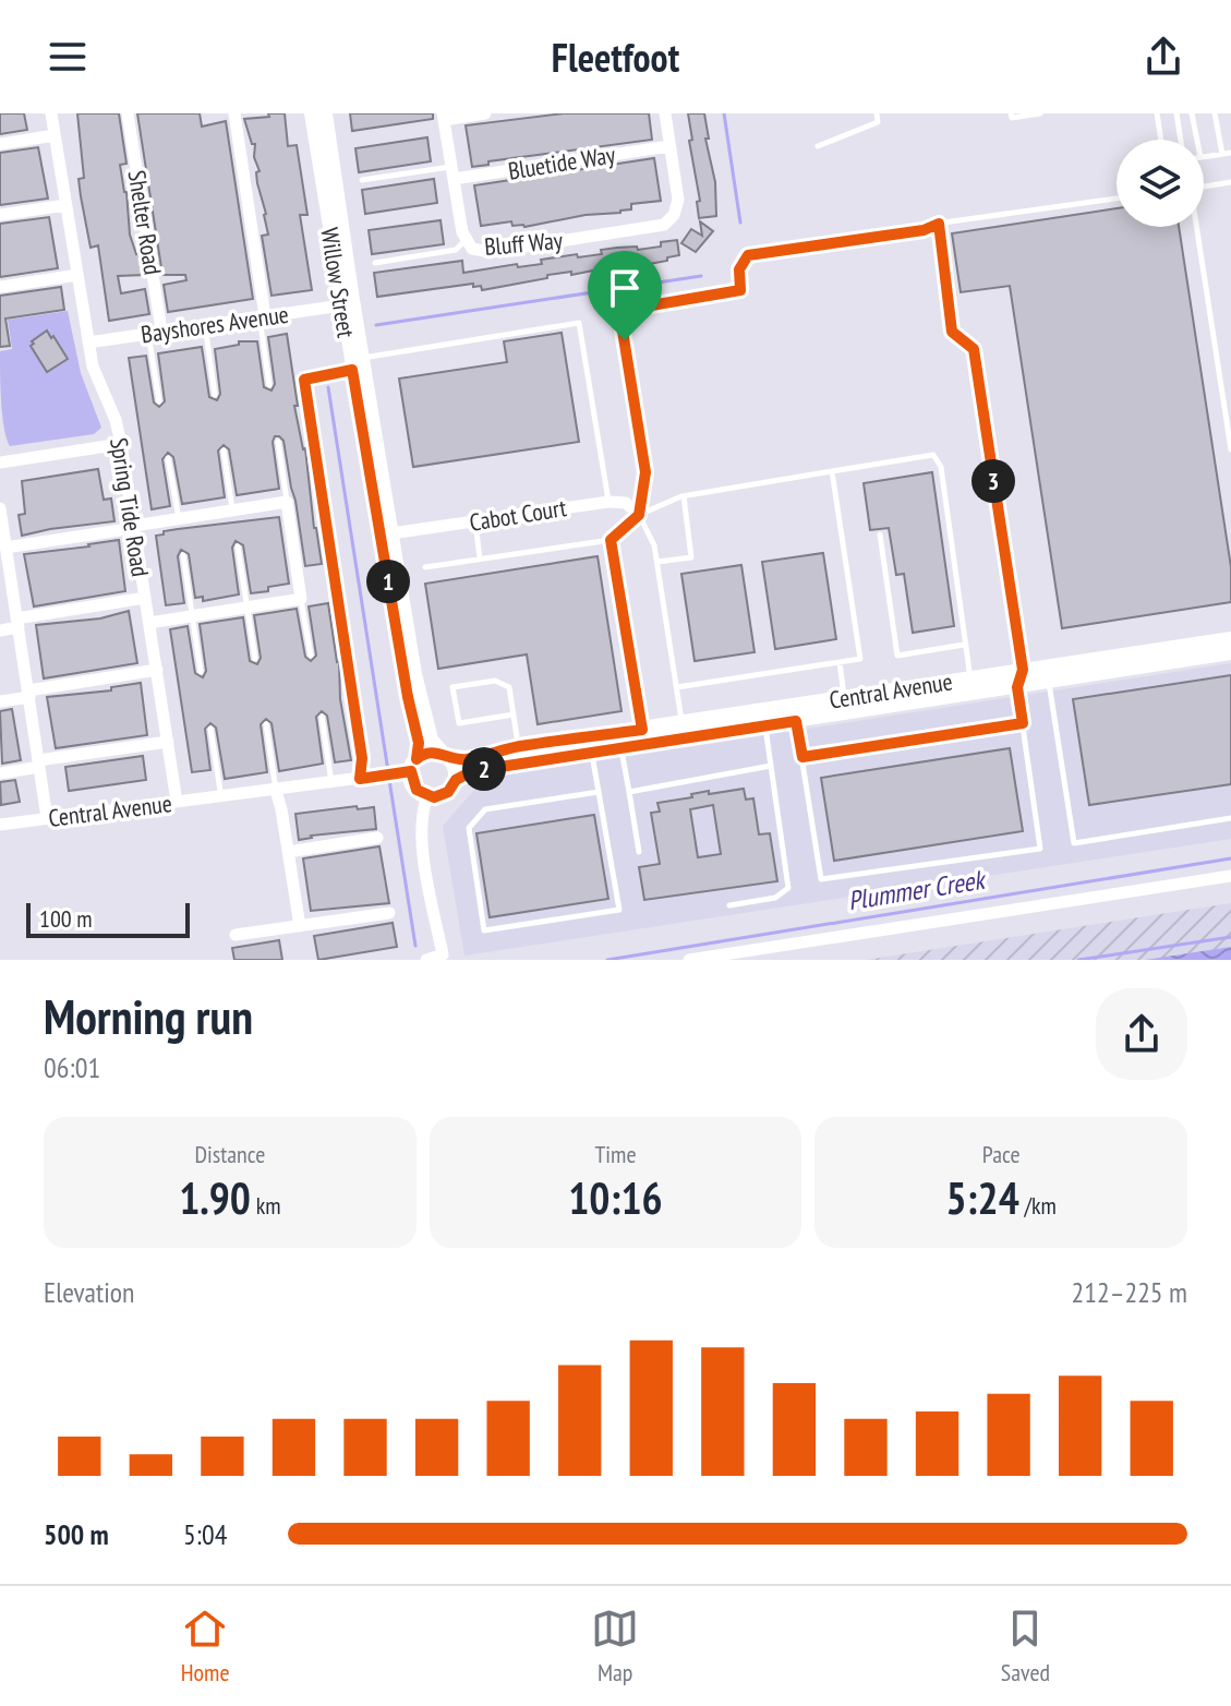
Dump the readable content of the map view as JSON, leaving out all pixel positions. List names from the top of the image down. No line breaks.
{"streets":{"street":["Bluetide Way","Shelter Road","Bluff Way","Willow Street","Bayshores Avenue","Spring Tide Road","Cabot Court","Central Avenue"]},"crossings":[["Bluetide Way","Bluff Way"],["Shelter Road","Bayshores Avenue"],["Willow Street","Bayshores Avenue"],["Willow Street","Cabot Court"],["Willow Street","Central Avenue"],["Bayshores Avenue","Spring Tide Road"],["Spring Tide Road","Central Avenue"]],"water":["Plummer Creek"],"scale_bar":"100 m","page":{"header":"Fleetfoot","pins":["3","1","2"],"scale":"100 m","heading":["Morning run","06:01"],"stats":[["Distance","1.90 km"],["Time","10:16"],["Pace","5:24 /km"]],"chart":["Elevation","212–225 m"],"list":[{"name":"500 m","note":"5:04"}],"tabs":["Home","Map","Saved"]}}
